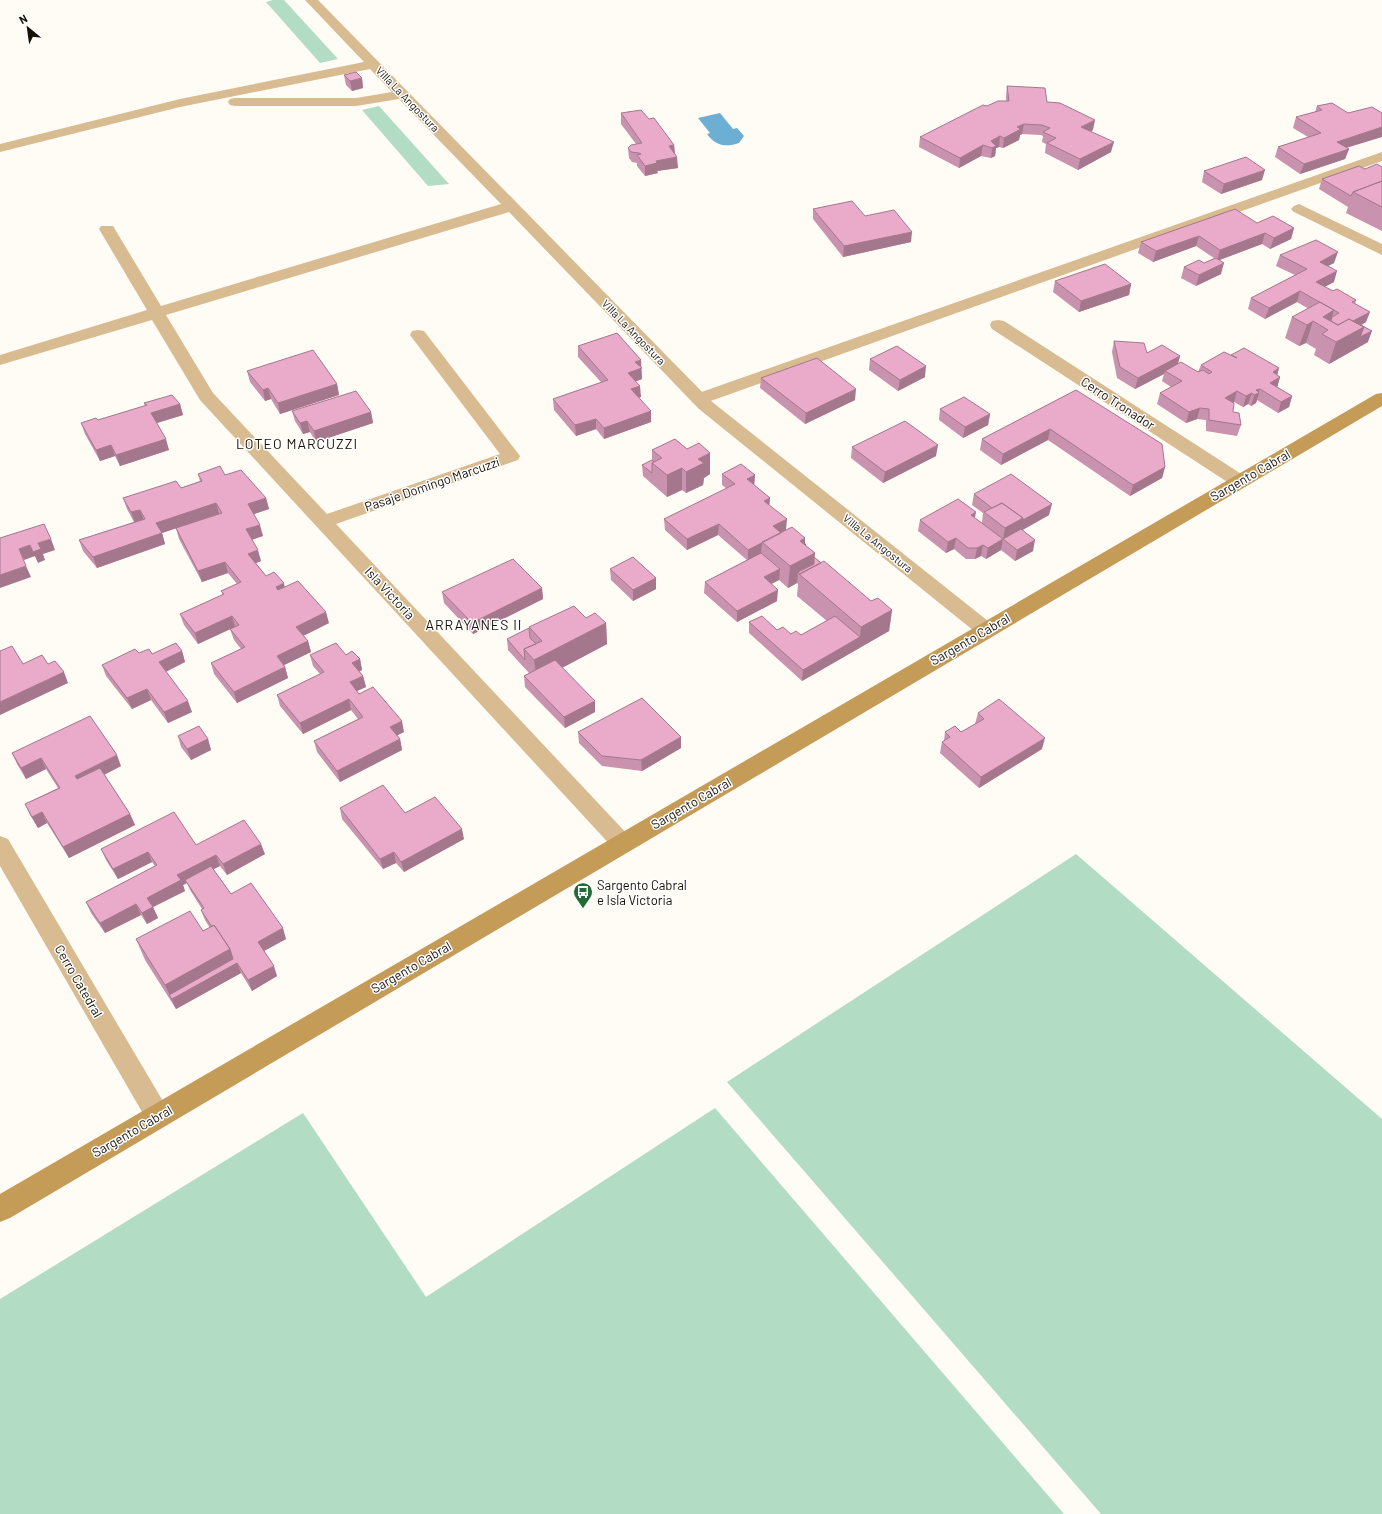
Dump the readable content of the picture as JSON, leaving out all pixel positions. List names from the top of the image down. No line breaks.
{"streets":{"main road":["Sargento Cabral"],"street":["Villa La Angostura","Cerro Tronador","Pasaje Domingo Marcuzzi","Isla Victoria","Cerro Catedral"]},"crossings":[["Villa La Angostura","Sargento Cabral"],["Cerro Tronador","Sargento Cabral"],["Sargento Cabral","Isla Victoria"],["Sargento Cabral","Cerro Catedral"],["Pasaje Domingo Marcuzzi","Isla Victoria"]],"districts":["LOTEO MARCUZZI","ARRAYANES II"],"places":{"bus stop":["Sargento Cabral e Isla Victoria"]},"north":"top left"}
